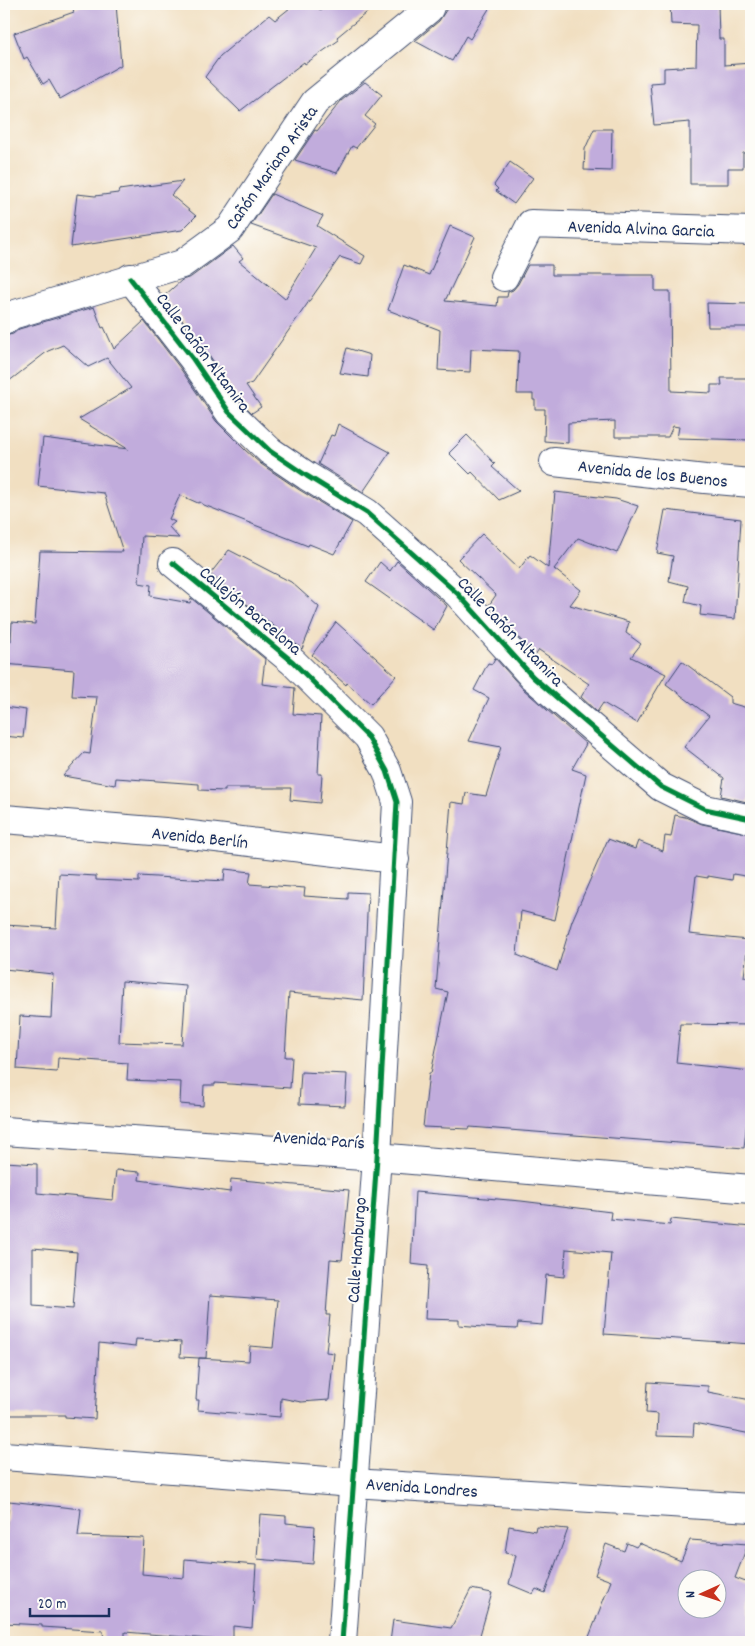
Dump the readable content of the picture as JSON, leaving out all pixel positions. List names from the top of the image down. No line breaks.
{"streets":{"street":["Cañón Mariano Arista","Avenida Alvina Garcia","Calle Cañón Altamira","Avenida de los Buenos","Callejón Barcelona","Avenida Berlín","Avenida París","Calle Hamburgo","Avenida Londres"]},"crossings":[["Cañón Mariano Arista","Calle Cañón Altamira"],["Callejón Barcelona","Avenida Berlín"],["Callejón Barcelona","Calle Hamburgo"],["Avenida Berlín","Calle Hamburgo"],["Avenida París","Calle Hamburgo"],["Calle Hamburgo","Avenida Londres"]],"scale_bar":"20 m","north":"left"}
